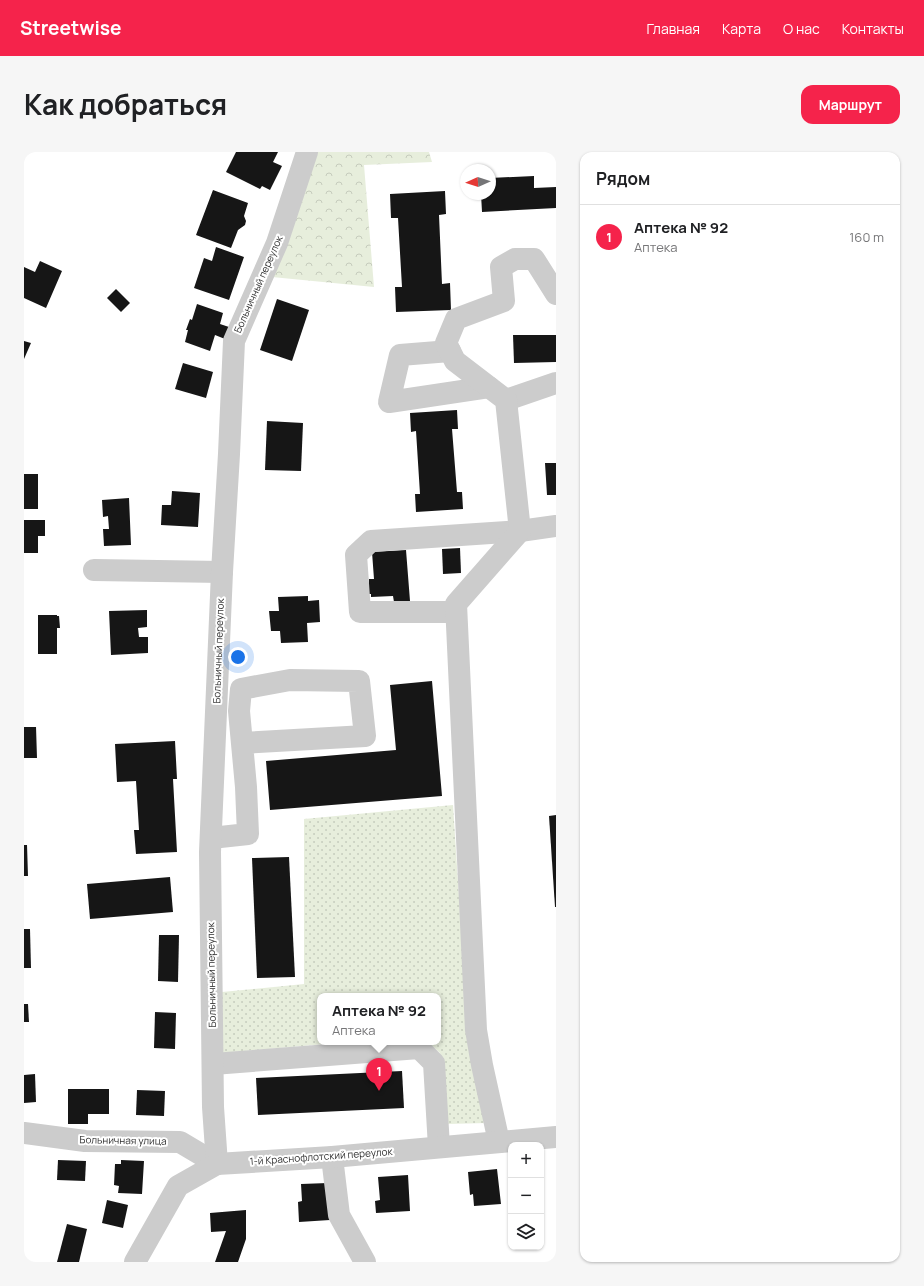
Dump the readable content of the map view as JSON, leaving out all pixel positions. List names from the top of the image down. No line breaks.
{"streets":{"street":["Больничный переулок","Больничная улица","1-й Краснофлотский переулок"]},"crossings":[["Больничный переулок","Больничная улица"],["Больничный переулок","1-й Краснофлотский переулок"],["Больничная улица","1-й Краснофлотский переулок"]],"north":"left","page":{"header":"Streetwise","nav":["Главная","Карта","О нас","Контакты"],"title":"Как добраться","buttons":"Маршрут","heading":"Рядом","list":[{"mark":"1","name":"Аптека № 92","note":"Аптека","value":"160 m"}],"popup":["Аптека № 92","Аптека"],"pins":"1","map_buttons":["+","−"]}}
